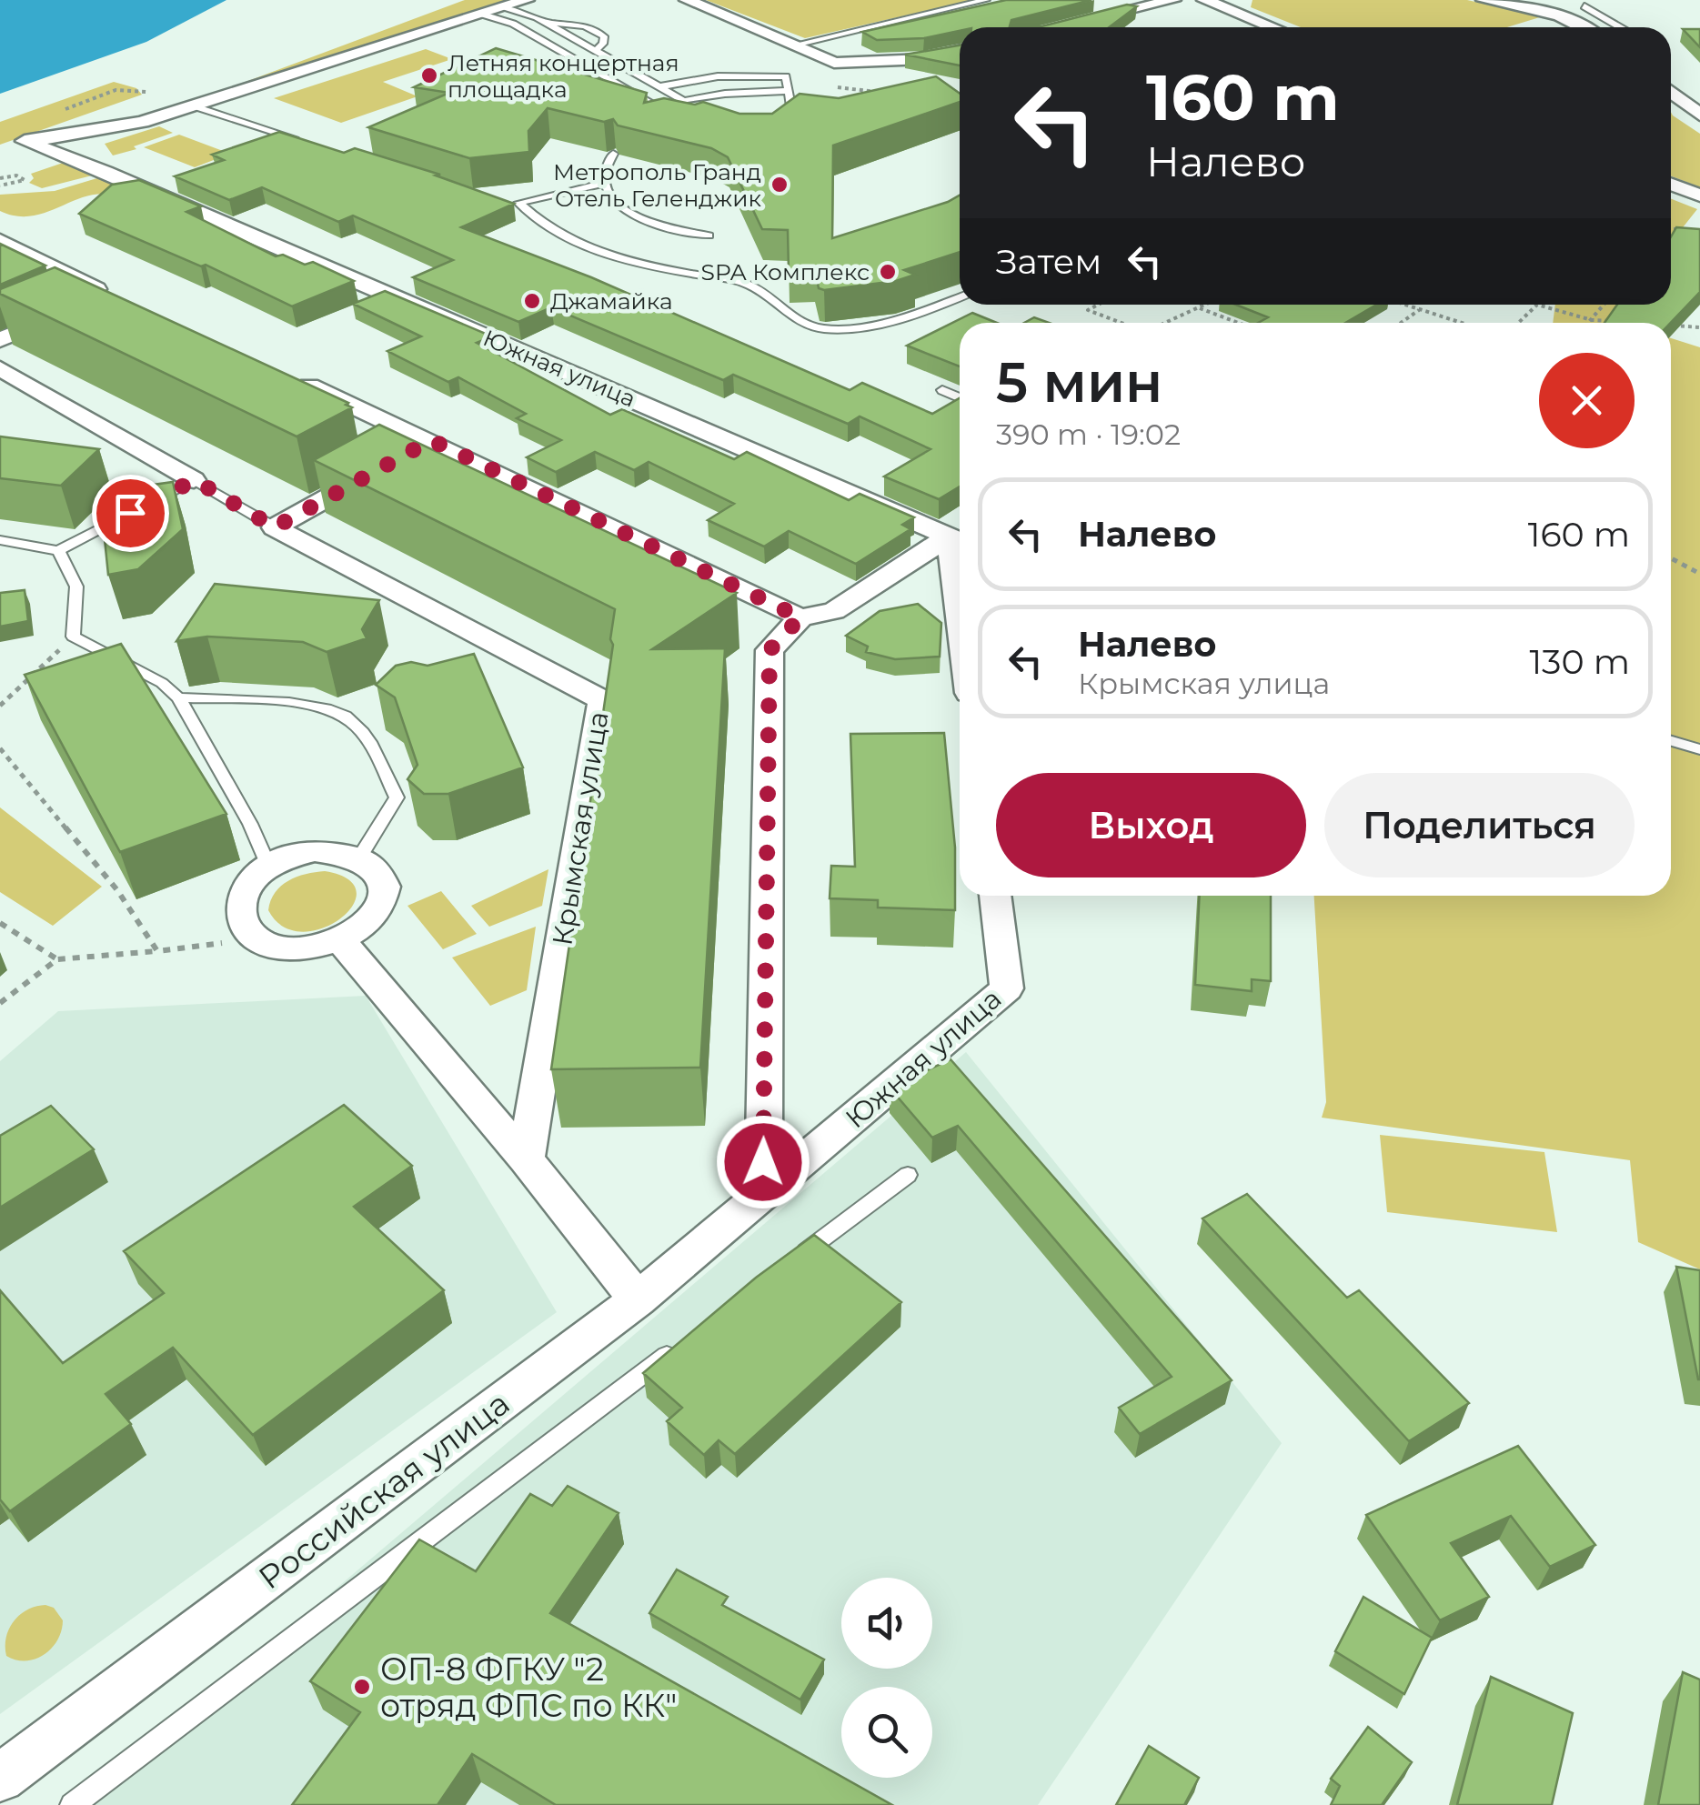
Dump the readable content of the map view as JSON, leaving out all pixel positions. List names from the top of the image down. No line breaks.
{"streets":{"street":["Южная улица","Крымская улица","Российская улица"]},"crossings":[["Южная улица","Российская улица"]],"places":["Летняя концертная площадка","Метрополь Гранд Отель Геленджик","SPA Комплекс","Джамайка","ОП-8 ФГКУ \"2 отряд ФПС по КК\""],"page":{"turn":["160 m","Налево"],"then":"Затем","heading":["5 мин","390 m · 19:02"],"list":[{"name":"Налево","value":"160 m"},{"name":"Налево","note":"Крымская улица","value":"130 m"}],"buttons":["Выход","Поделиться"]}}
